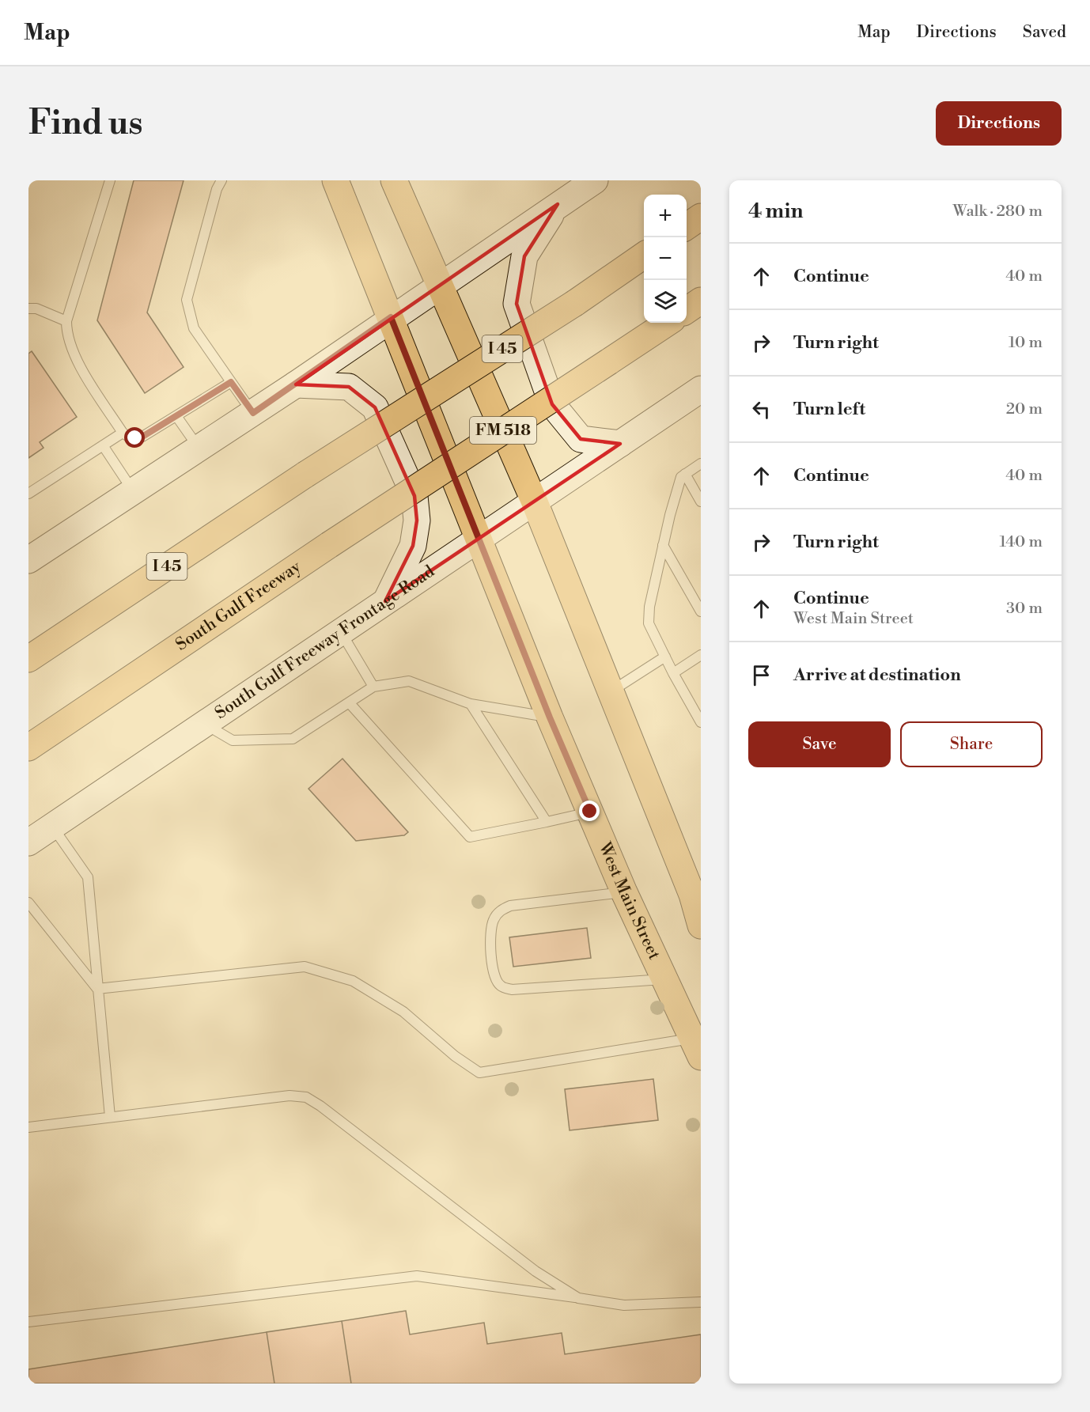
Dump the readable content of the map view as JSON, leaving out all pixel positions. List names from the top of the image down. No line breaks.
{"streets":{"main road":["I 45","FM 518","South Gulf Freeway","South Gulf Freeway Frontage Road","West Main Street"]},"crossings":[["FM 518","South Gulf Freeway Frontage Road"],["South Gulf Freeway Frontage Road","West Main Street"]],"page":{"header":"Map","nav":["Map","Directions","Saved"],"buttons":["Directions",["Save","Share"]],"title":"Find us","heading":["4 min","Walk · 280 m"],"map_buttons":["+","−"],"list":[["Continue","40 m"],["Turn right","10 m"],["Turn left","20 m"],["Continue","40 m"],["Turn right","140 m"],["Continue","West Main Street","30 m"],"Arrive at destination"]}}
